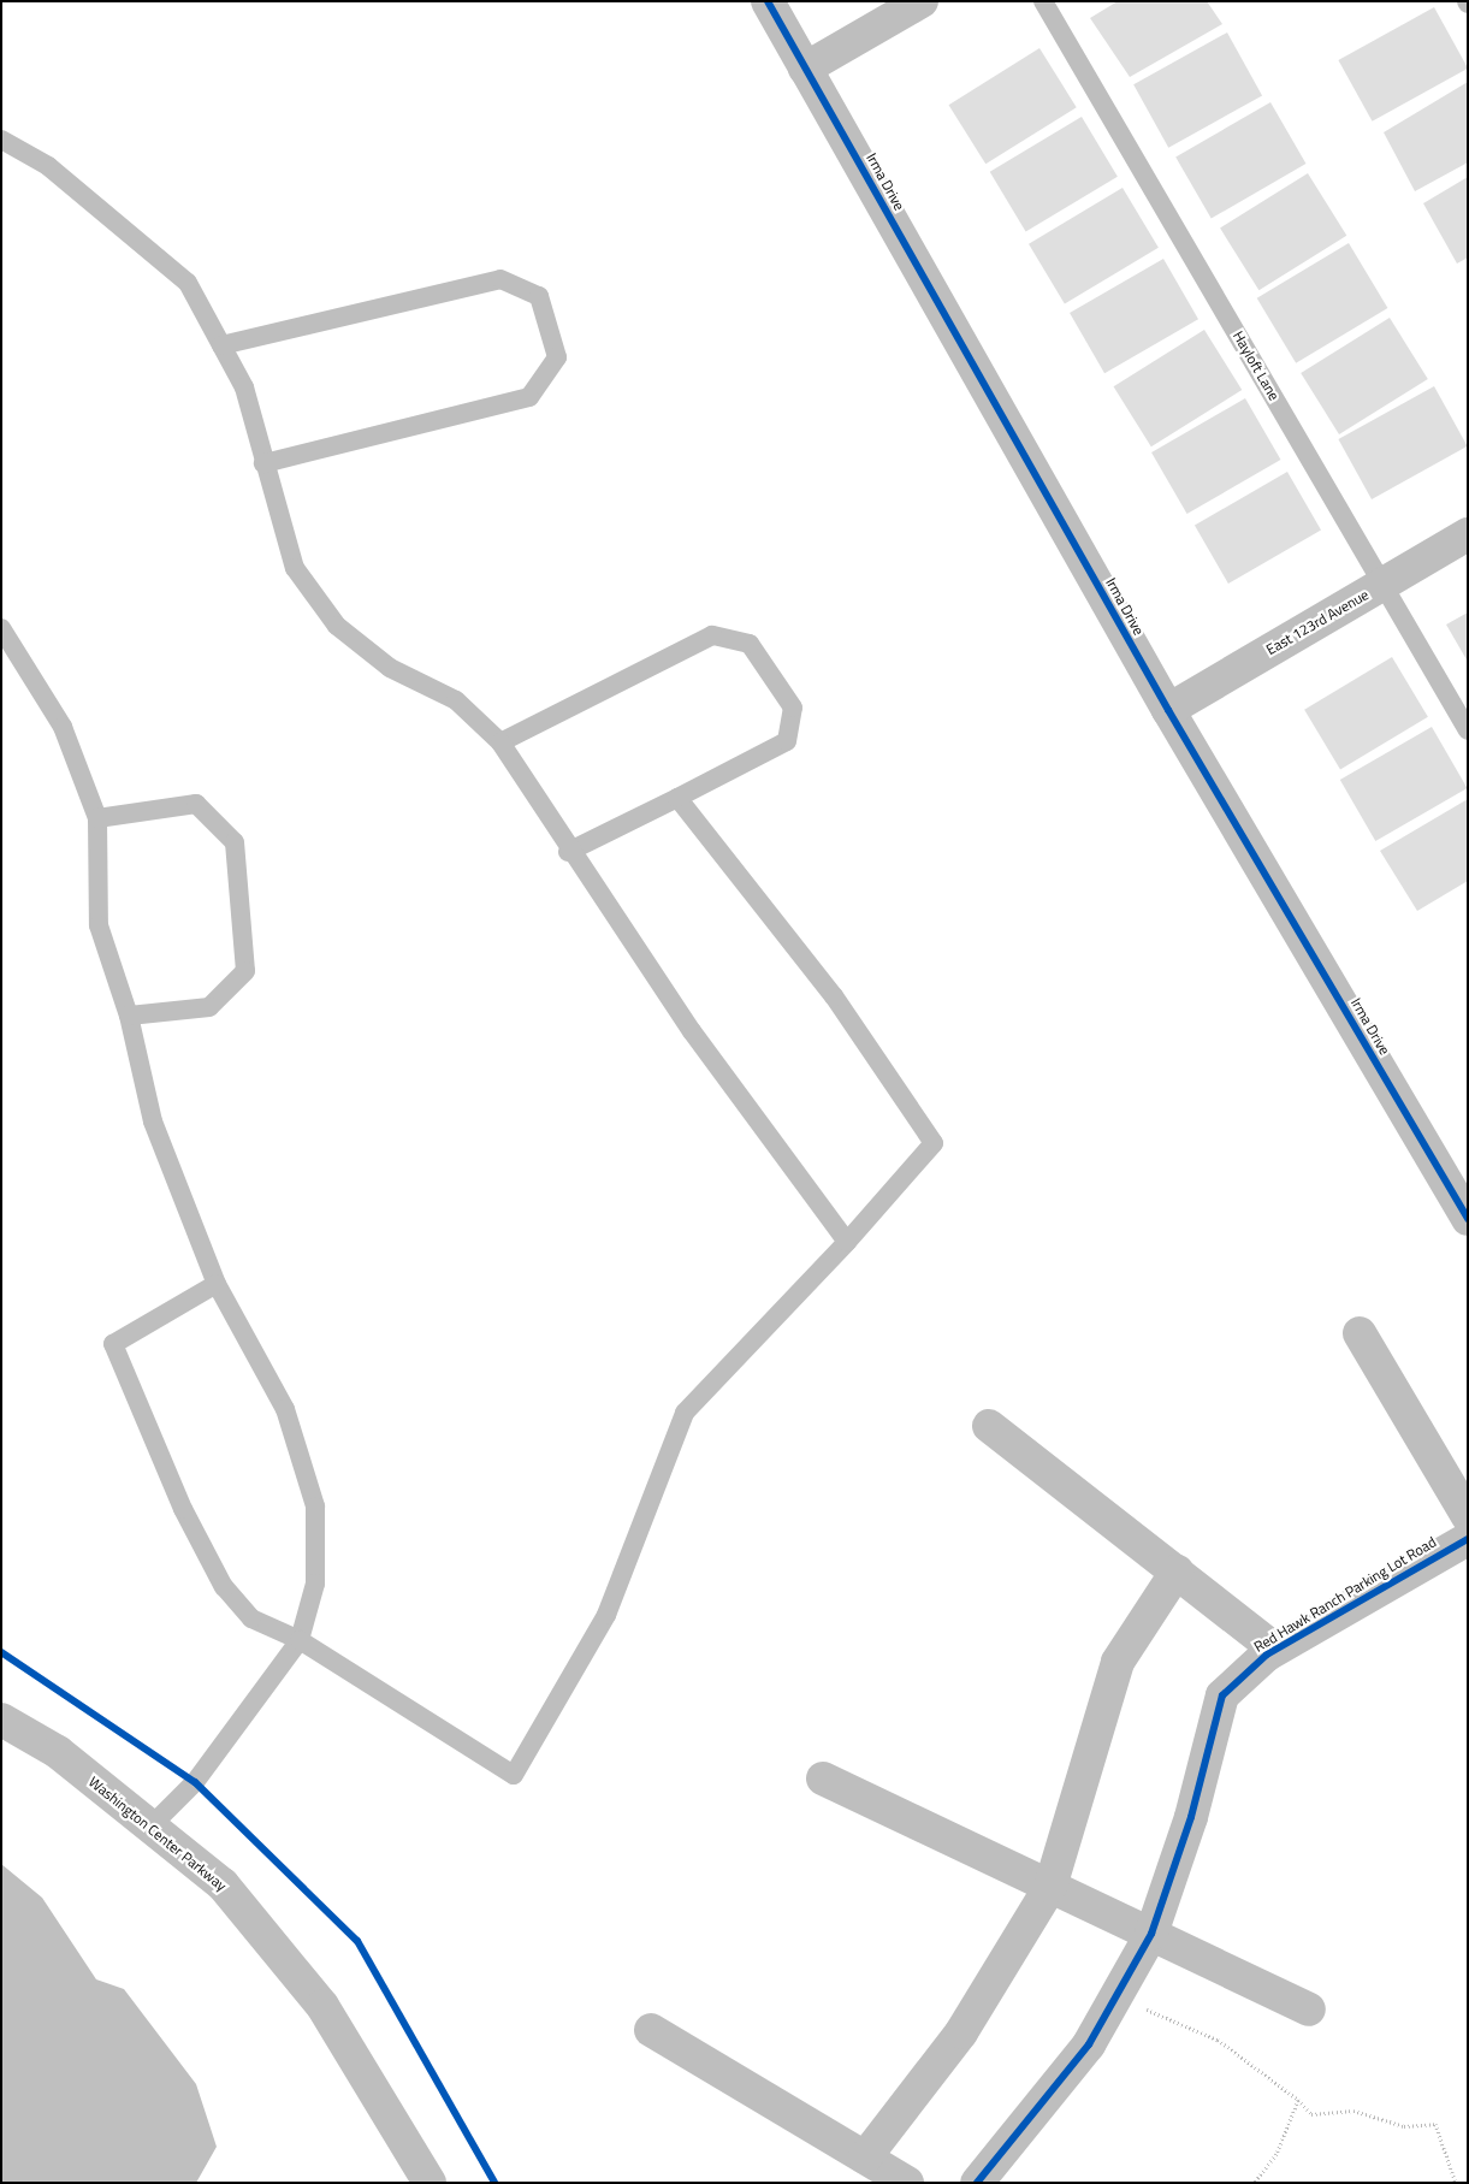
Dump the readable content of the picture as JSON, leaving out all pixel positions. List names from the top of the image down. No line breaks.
{"streets":{"street":["Irma Drive","East 123rd Avenue","Red Hawk Ranch Parking Lot Road","Washington Center Parkway"],"lane":["Hayloft Lane"]},"crossings":[["Irma Drive","East 123rd Avenue"],["Hayloft Lane","East 123rd Avenue"]]}
